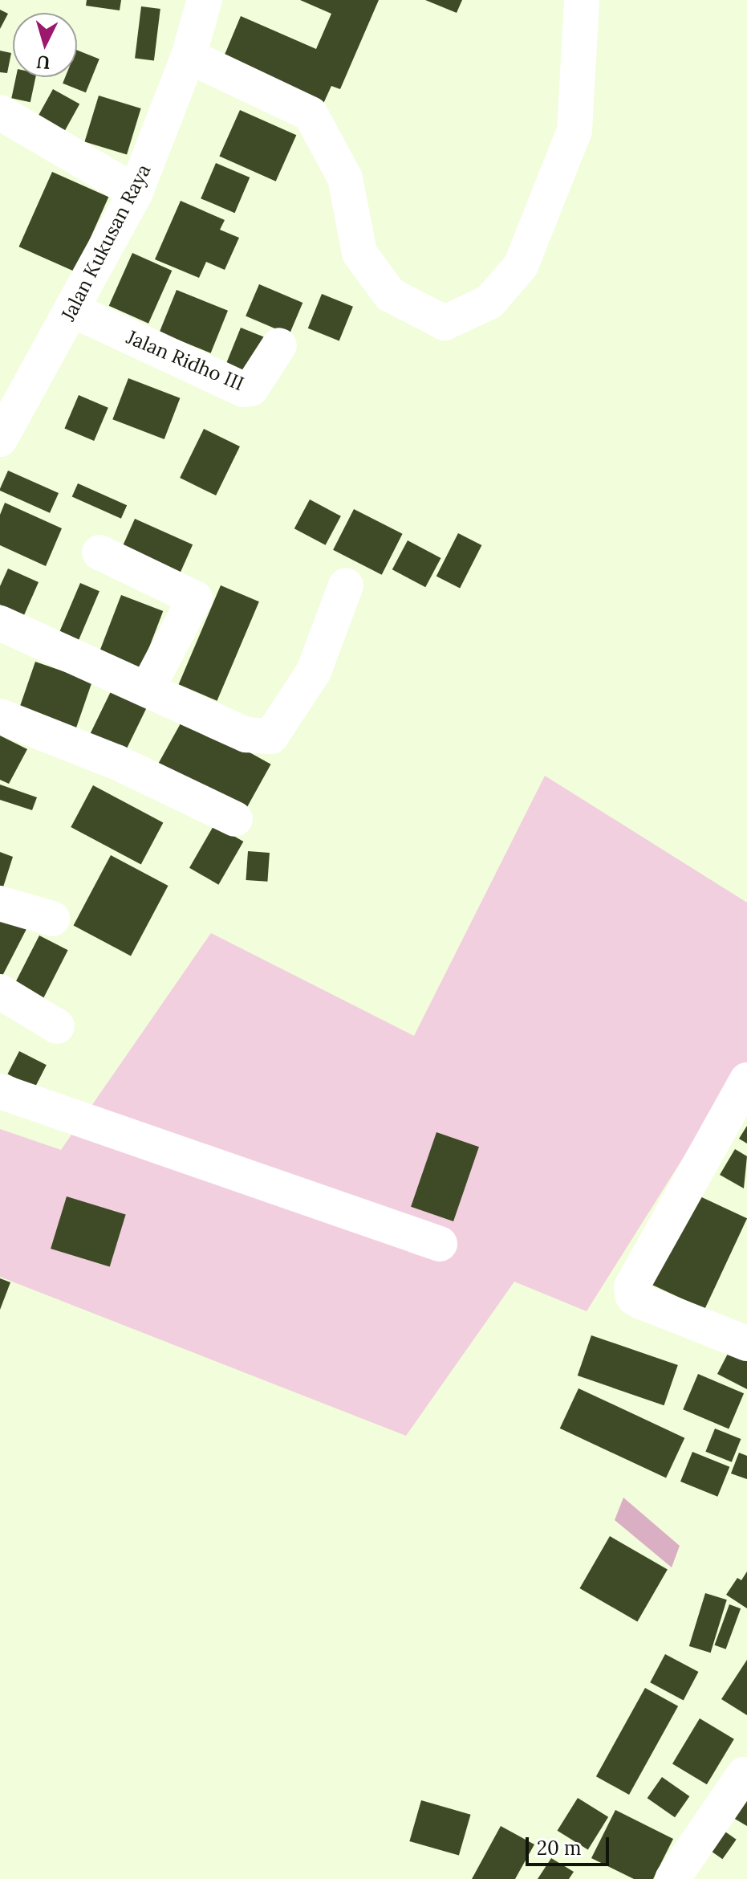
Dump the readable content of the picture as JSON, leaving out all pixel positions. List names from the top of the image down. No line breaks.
{"streets":{"street":["Jalan Kukusan Raya","Jalan Ridho III"]},"crossings":[["Jalan Kukusan Raya","Jalan Ridho III"]],"scale_bar":"20 m","north":"bottom"}
